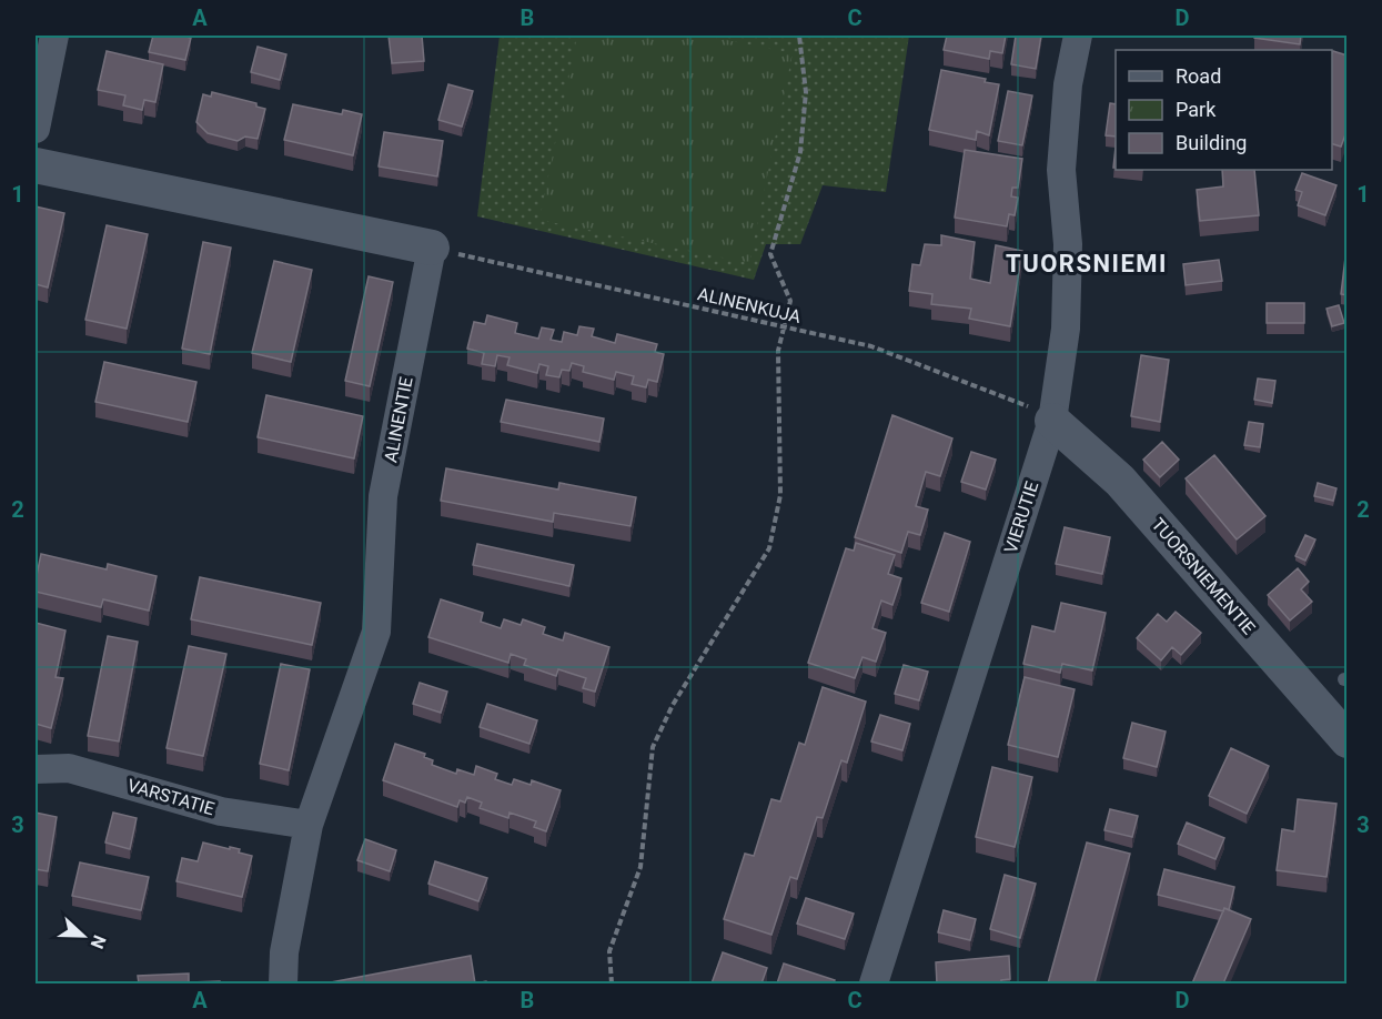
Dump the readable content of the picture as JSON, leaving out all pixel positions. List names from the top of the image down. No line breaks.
{"streets":{"street":["ALINENTIE","VIERUTIE","TUORSNIEMENTIE","VARSTATIE"],"path":["ALINENKUJA"]},"crossings":[["ALINENKUJA","ALINENTIE"],["ALINENKUJA","VIERUTIE"],["ALINENKUJA","TUORSNIEMENTIE"],["ALINENTIE","VARSTATIE"],["VIERUTIE","TUORSNIEMENTIE"]],"districts":["TUORSNIEMI"],"legend":["Road","Park","Building"],"north":"right","grid":{"columns":["A","B","C","D"],"rows":["1","2","3"]}}
